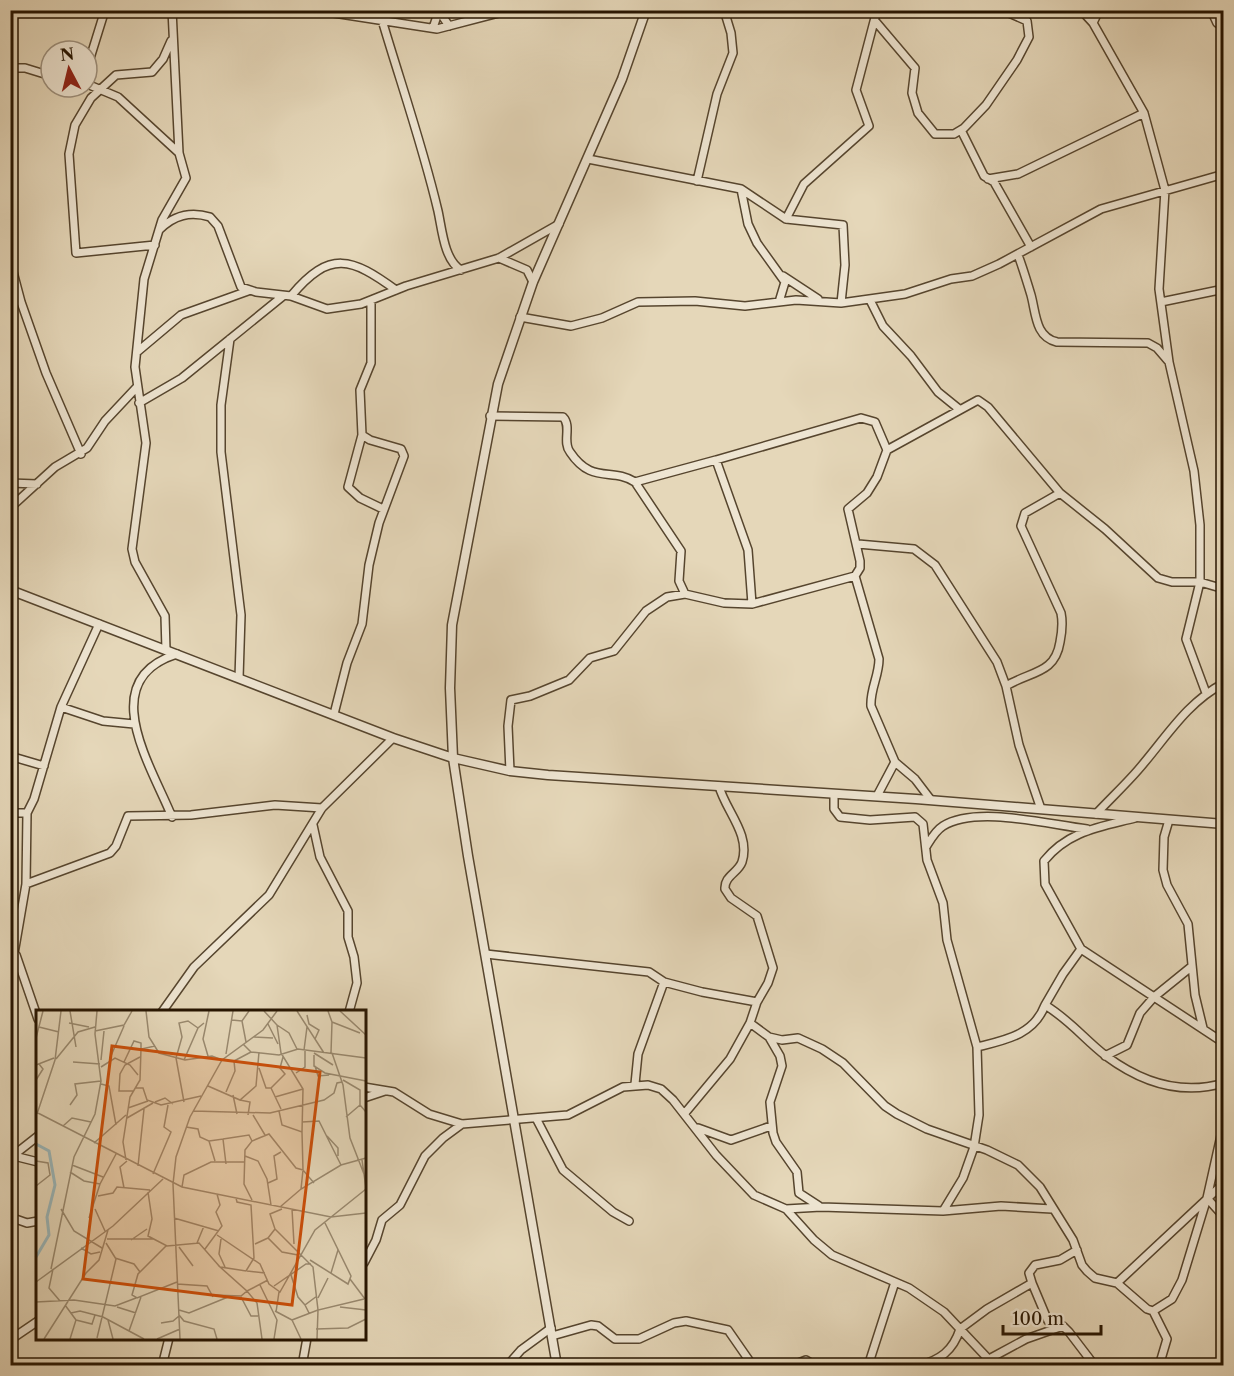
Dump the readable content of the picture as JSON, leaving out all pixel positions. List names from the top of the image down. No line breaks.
{"scale_bar":"100 m","north":"top"}
